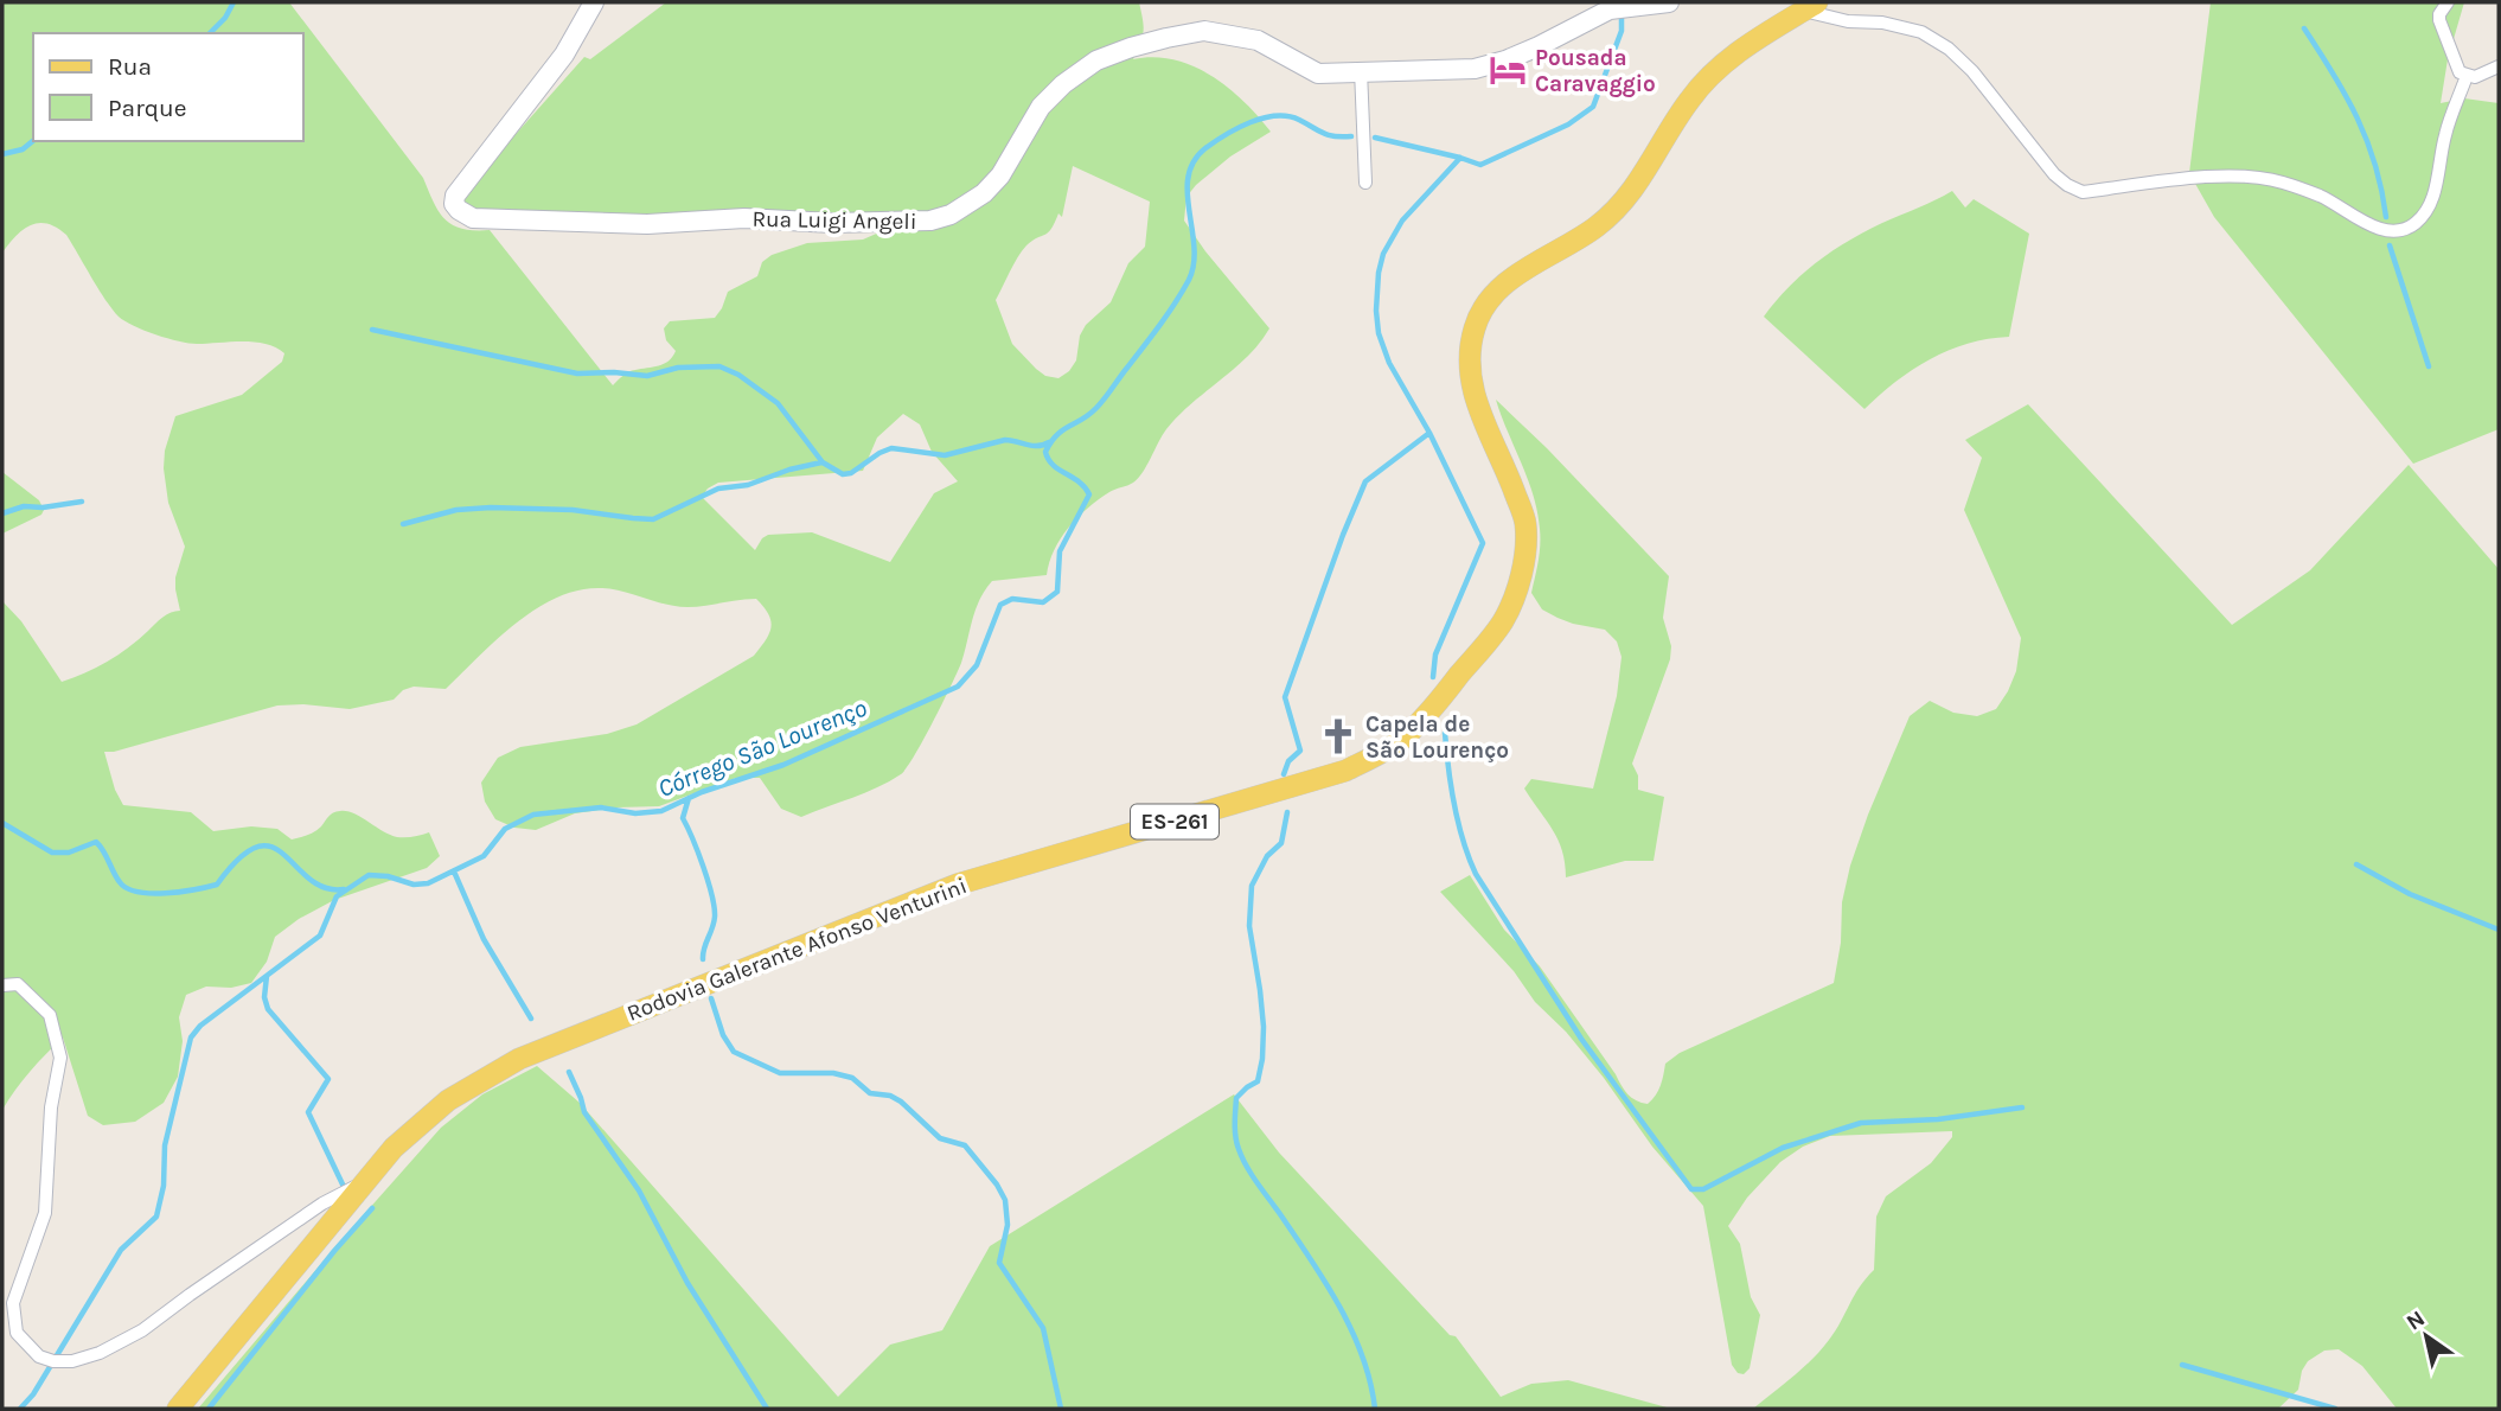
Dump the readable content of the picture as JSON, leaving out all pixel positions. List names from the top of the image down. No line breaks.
{"streets":{"main road":["ES-261","Rodovia Galerante Afonso Venturini"],"street":["Rua Luigi Angeli"]},"water":["Córrego São Lourenço"],"places":{"hotel":["Pousada Caravaggio"],"church":["Capela de São Lourenço"]},"legend":["Rua","Parque"],"north":"top left"}
